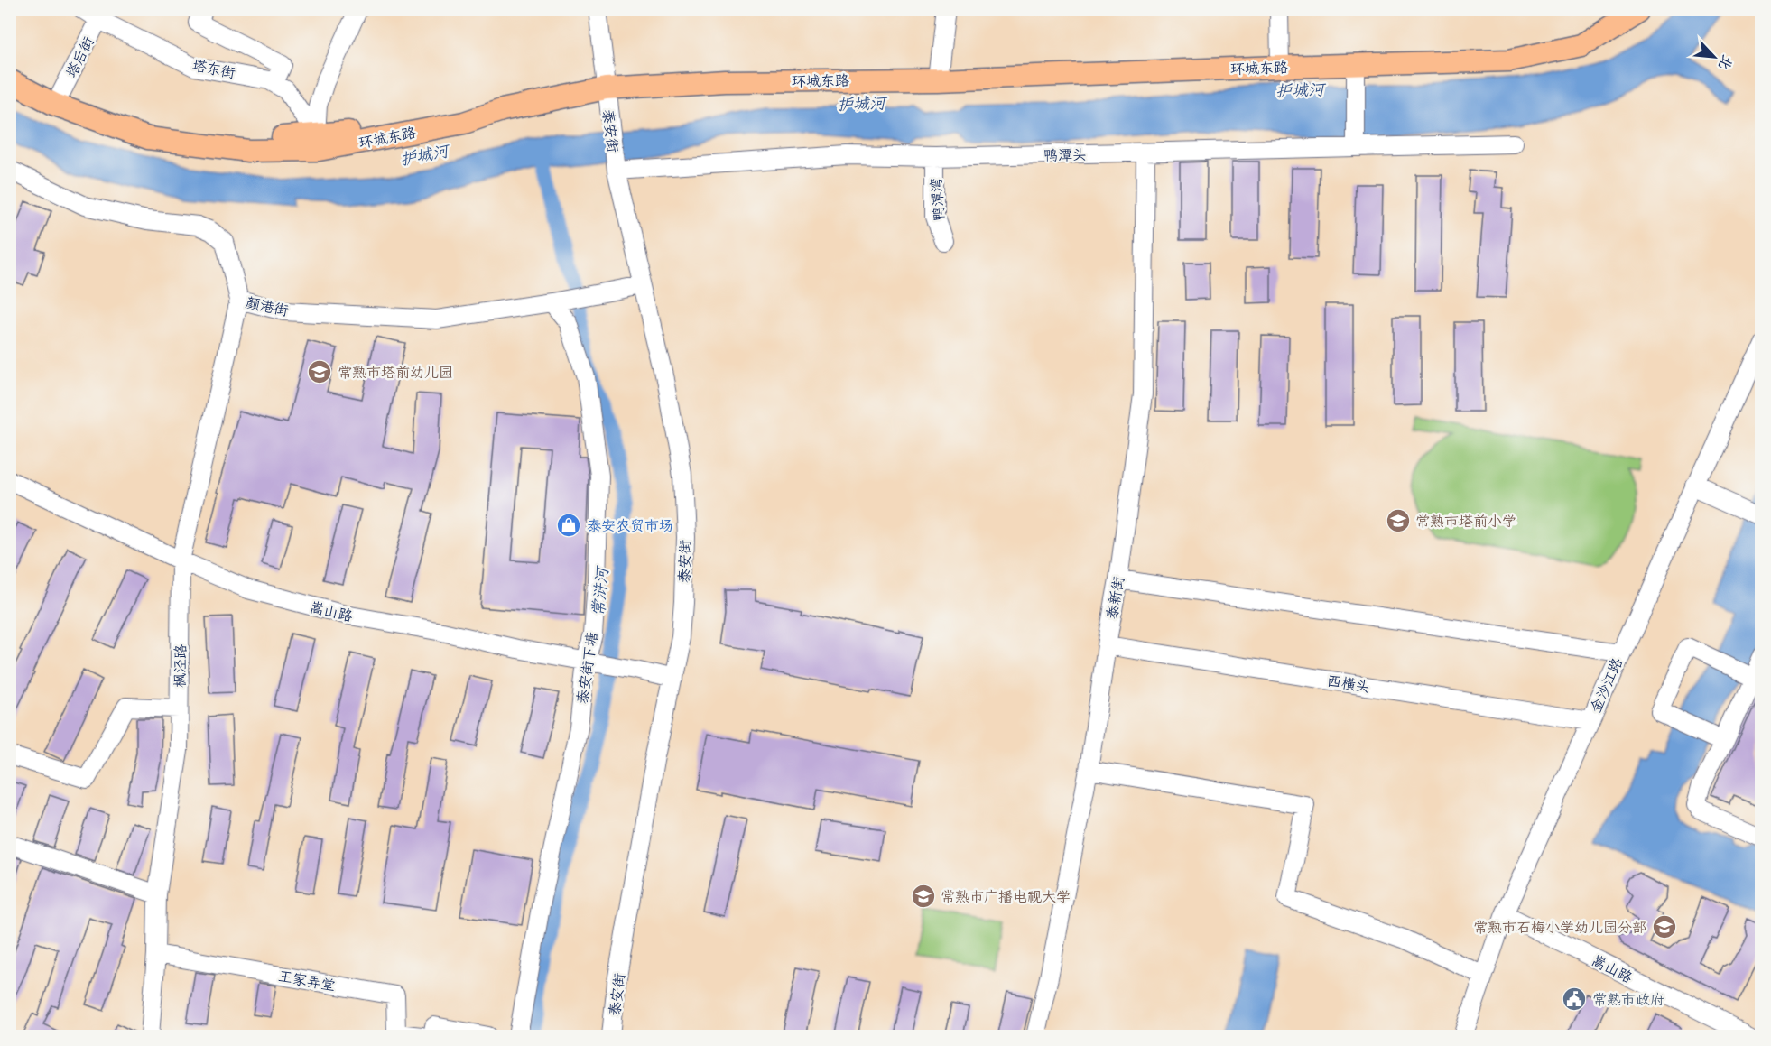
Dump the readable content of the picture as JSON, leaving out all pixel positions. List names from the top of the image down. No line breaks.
{"streets":{"main road":["环城东路"],"street":["塔后街","塔东街","泰安街","鸭潭头","鸭潭湾","颜港街","泰新街","嵩山路","枫泾路","泰安街下塘","西横头","金沙江路","王家弄堂"]},"crossings":[["塔后街","环城东路"],["塔后街","塔东街"],["环城东路","塔东街"],["环城东路","泰安街"],["泰安街","鸭潭头"],["泰安街","颜港街"],["泰安街","嵩山路"],["鸭潭头","鸭潭湾"],["鸭潭头","泰新街"],["颜港街","枫泾路"],["颜港街","泰安街下塘"],["泰新街","西横头"],["嵩山路","枫泾路"],["嵩山路","泰安街下塘"],["嵩山路","金沙江路"],["枫泾路","王家弄堂"],["西横头","金沙江路"]],"water":["护城河","常浒河"],"places":{"school or university":["常熟市塔前幼儿园","常熟市塔前小学","常熟市广播电视大学","常熟市石梅小学幼儿园分部"],"shop":["泰安农贸市场"],"public building":["常熟市政府"]},"north":"bottom right"}
